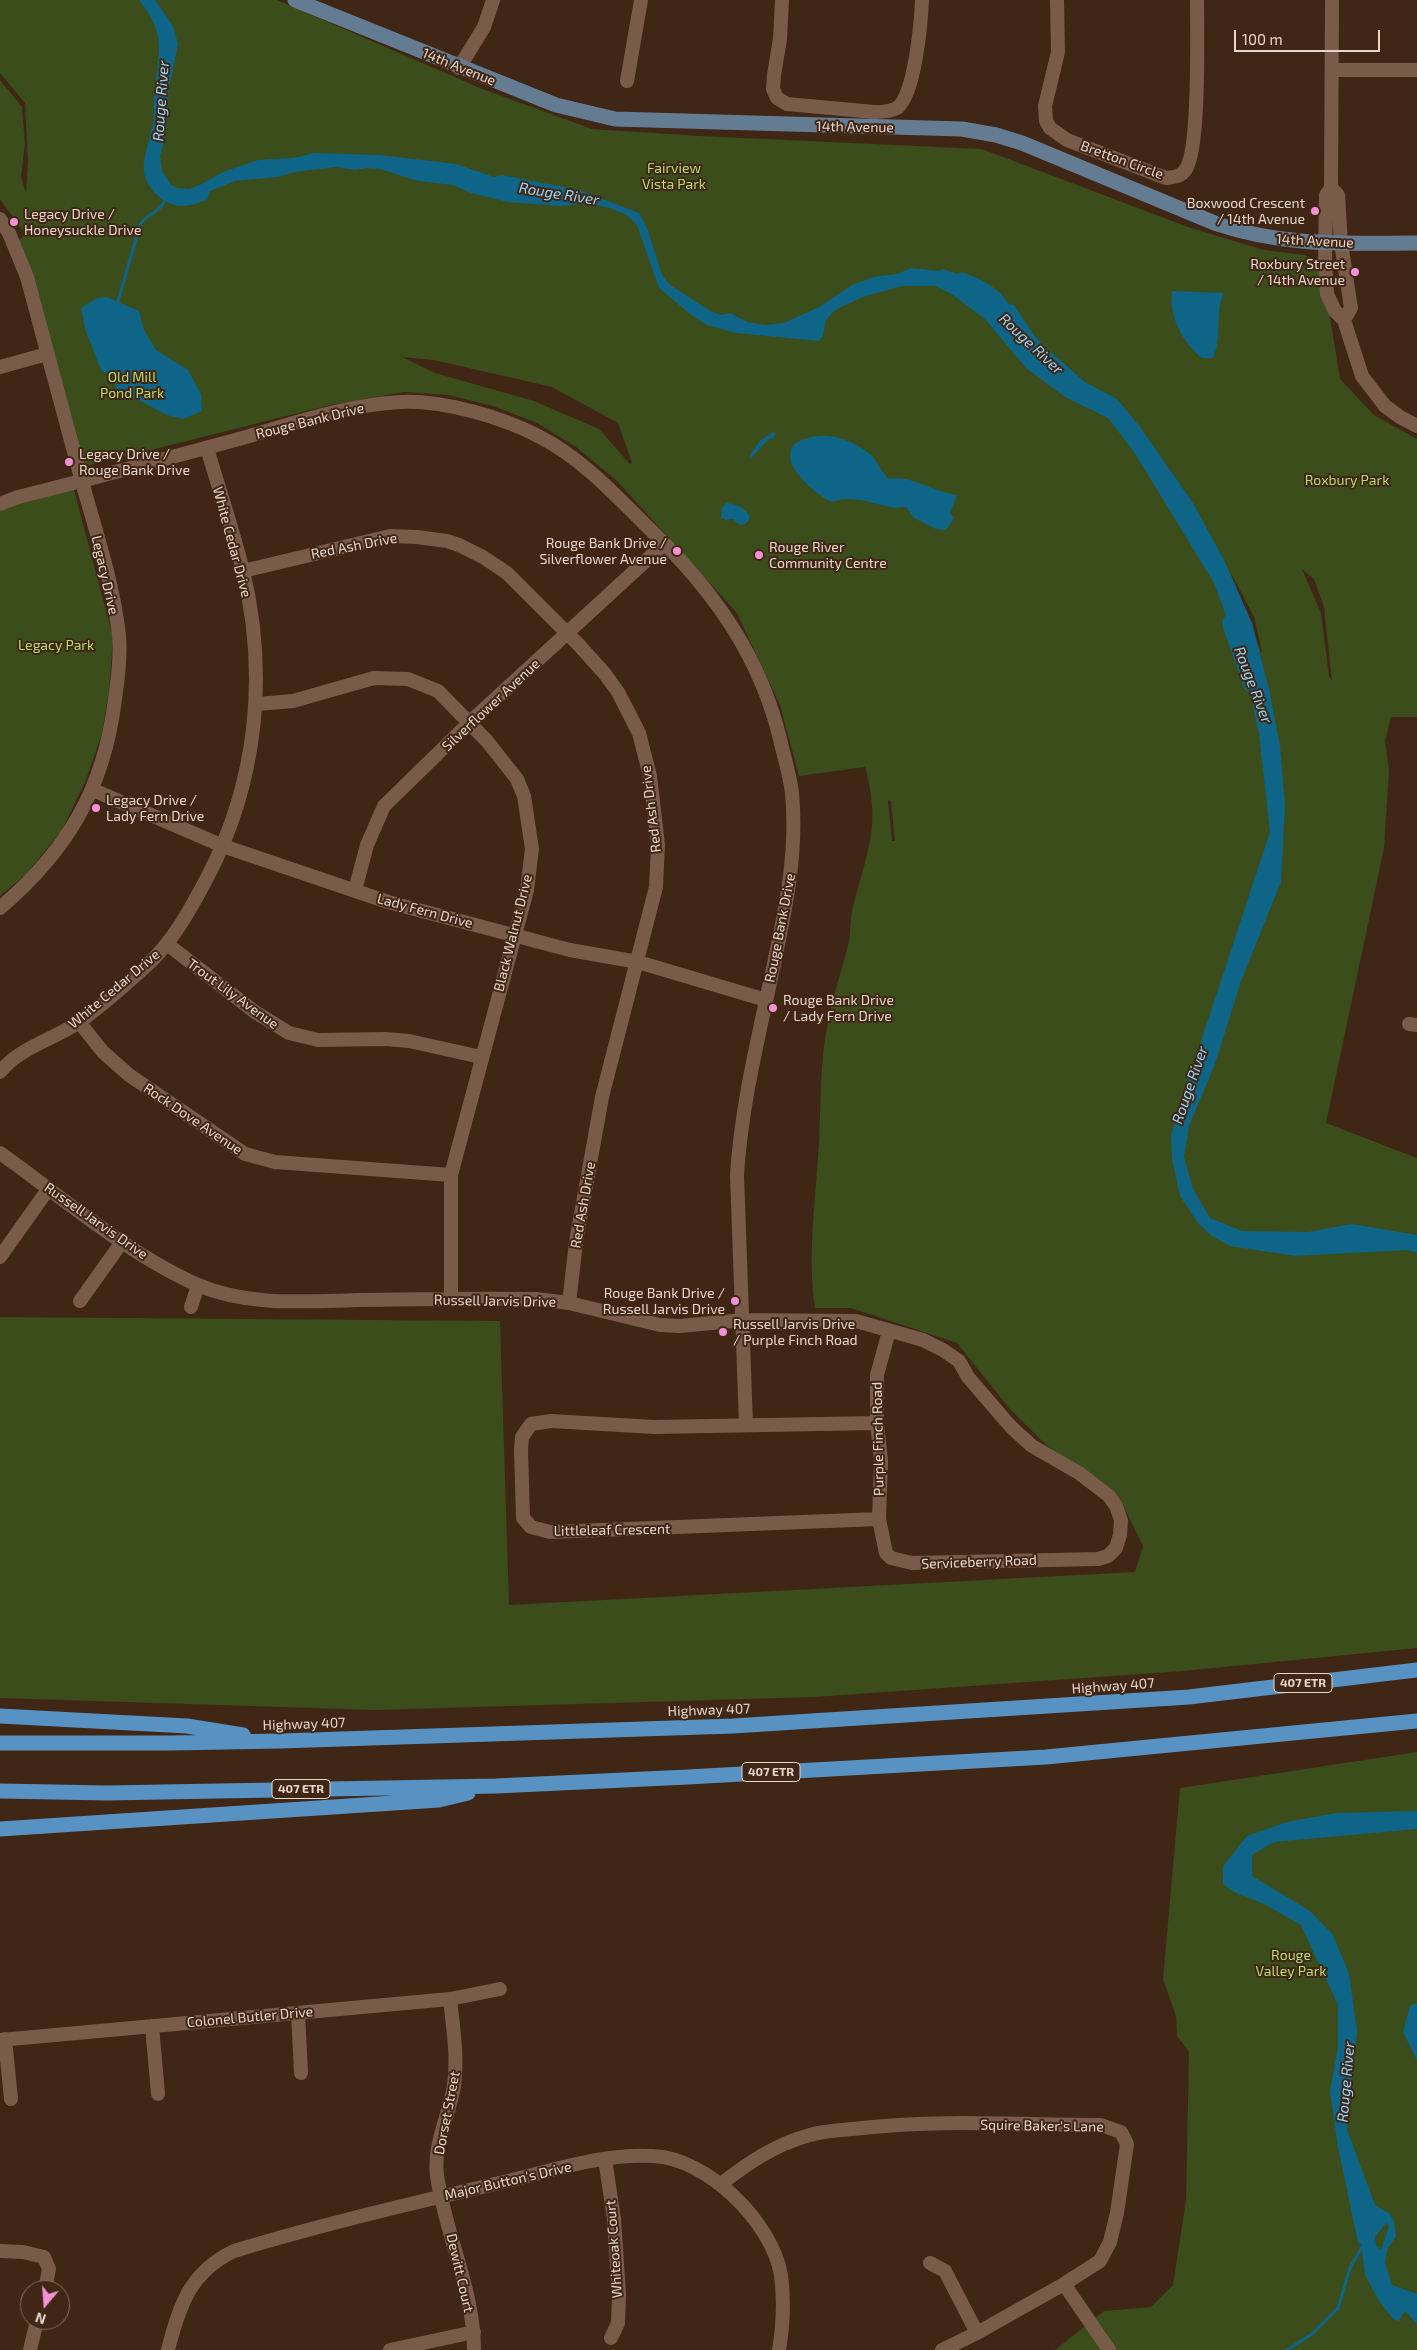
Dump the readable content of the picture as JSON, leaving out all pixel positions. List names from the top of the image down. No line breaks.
{"streets":{"highway":["407 ETR","Highway 407"],"main road":["14th Avenue"],"street":["Bretton Circle","Rouge Bank Drive","White Cedar Drive","Red Ash Drive","Legacy Drive","Silverflower Avenue","Lady Fern Drive","Black Walnut Drive","Trout Lily Avenue","Rock Dove Avenue","Russell Jarvis Drive","Purple Finch Road","Littleleaf Crescent","Serviceberry Road","Colonel Butler Drive","Dorset Street","Squire Baker's Lane","Major Button's Drive","Whiteoak Court","Dewitt Court"]},"crossings":[["Rouge Bank Drive","White Cedar Drive"],["Rouge Bank Drive","Legacy Drive"],["Rouge Bank Drive","Silverflower Avenue"],["Rouge Bank Drive","Lady Fern Drive"],["Rouge Bank Drive","Russell Jarvis Drive"],["White Cedar Drive","Red Ash Drive"],["White Cedar Drive","Lady Fern Drive"],["White Cedar Drive","Black Walnut Drive"],["White Cedar Drive","Trout Lily Avenue"],["White Cedar Drive","Rock Dove Avenue"],["Red Ash Drive","Silverflower Avenue"],["Red Ash Drive","Lady Fern Drive"],["Red Ash Drive","Russell Jarvis Drive"],["Legacy Drive","Lady Fern Drive"],["Silverflower Avenue","Lady Fern Drive"],["Silverflower Avenue","Black Walnut Drive"],["Lady Fern Drive","Black Walnut Drive"],["Black Walnut Drive","Trout Lily Avenue"],["Black Walnut Drive","Rock Dove Avenue"],["Black Walnut Drive","Russell Jarvis Drive"],["Russell Jarvis Drive","Purple Finch Road"],["Russell Jarvis Drive","Serviceberry Road"],["Purple Finch Road","Littleleaf Crescent"],["Purple Finch Road","Serviceberry Road"],["Littleleaf Crescent","Serviceberry Road"],["Colonel Butler Drive","Dorset Street"],["Dorset Street","Major Button's Drive"],["Dorset Street","Dewitt Court"],["Squire Baker's Lane","Major Button's Drive"],["Major Button's Drive","Whiteoak Court"],["Major Button's Drive","Dewitt Court"]],"water":["Rouge River"],"parks":["Fairview Vista Park","Old Mill Pond Park","Roxbury Park","Legacy Park","Rouge Valley Park"],"places":["Boxwood Crescent / 14th Avenue","Legacy Drive / Honeysuckle Drive","Roxbury Street / 14th Avenue","Legacy Drive / Rouge Bank Drive","Rouge Bank Drive / Silverflower Avenue","Rouge River Community Centre","Legacy Drive / Lady Fern Drive","Rouge Bank Drive / Lady Fern Drive","Rouge Bank Drive / Russell Jarvis Drive","Russell Jarvis Drive / Purple Finch Road"],"scale_bar":"100 m","north":"bottom"}
